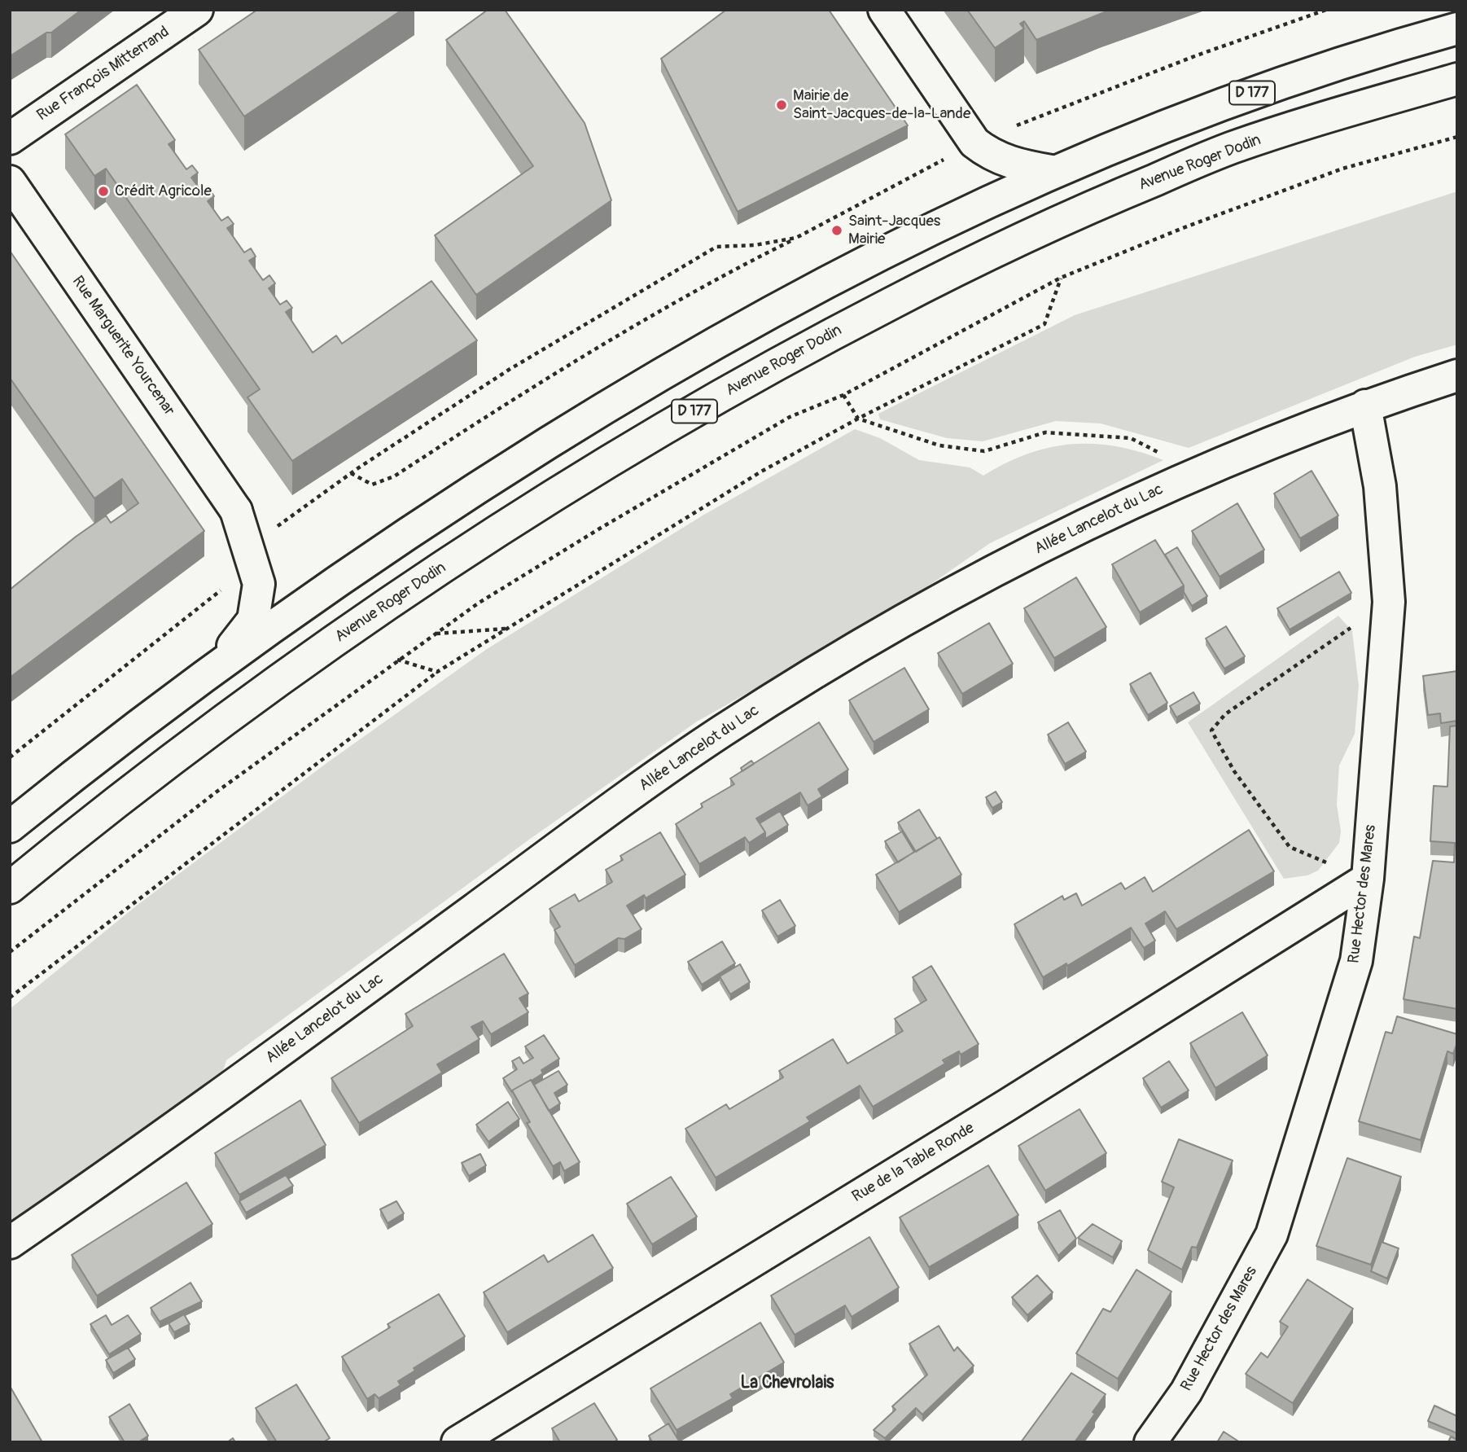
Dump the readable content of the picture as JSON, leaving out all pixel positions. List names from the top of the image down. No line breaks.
{"streets":{"street":["Rue François Mitterrand","D 177","Avenue Roger Dodin","Rue Marguerite Yourcenar","Allée Lancelot du Lac","Rue Hector des Mares","Rue de la Table Ronde"]},"crossings":[["D 177","Rue Marguerite Yourcenar"],["Allée Lancelot du Lac","Rue Hector des Mares"],["Rue Hector des Mares","Rue de la Table Ronde"]],"districts":["La Chevrolais"],"places":["Mairie de Saint-Jacques-de-la-Lande","Crédit Agricole","Saint-Jacques Mairie"]}
